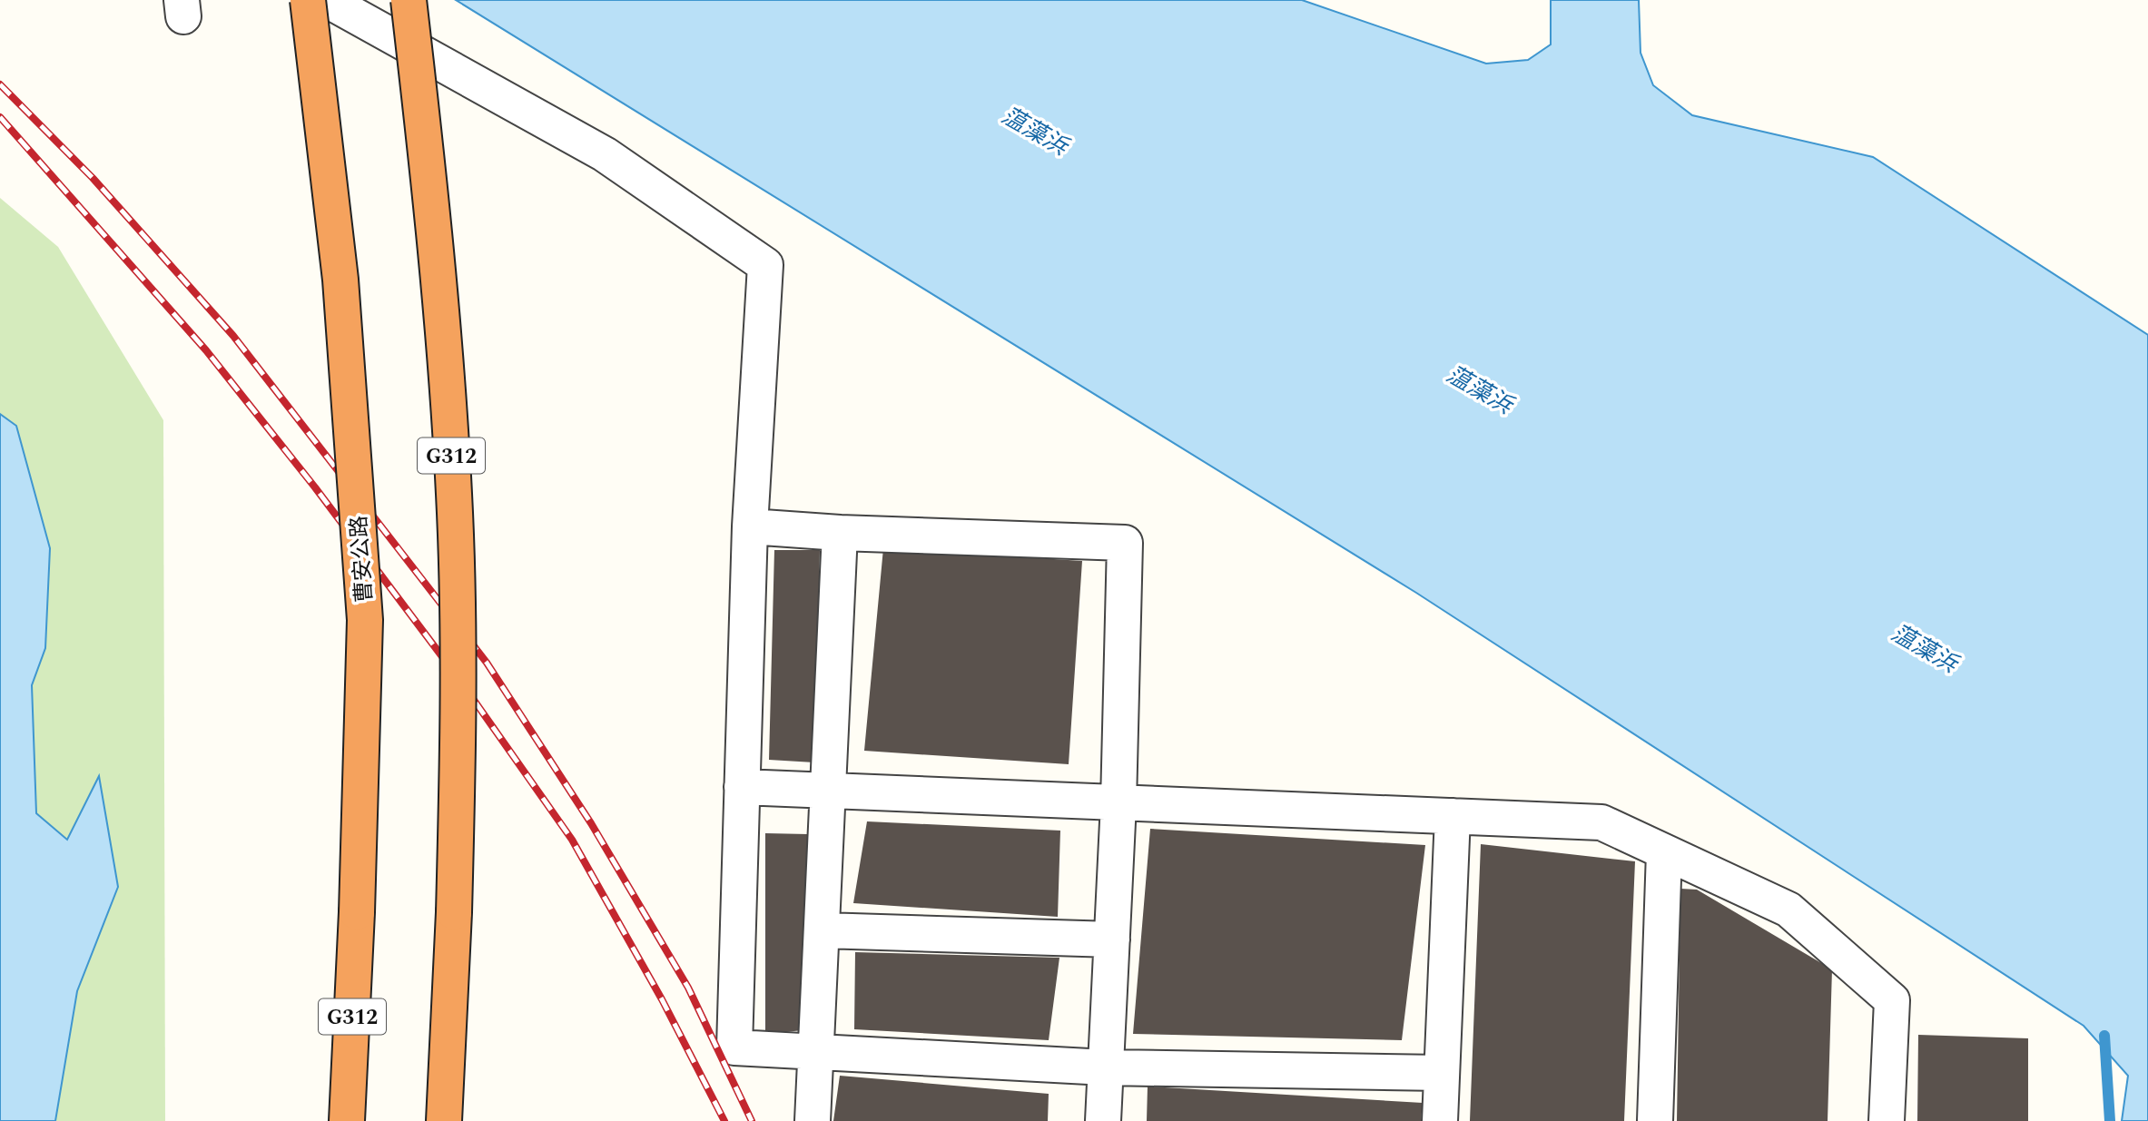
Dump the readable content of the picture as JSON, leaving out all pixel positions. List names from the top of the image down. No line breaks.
{"streets":{"highway":["G312","曹安公路"]},"water":["蕰藻浜"]}
